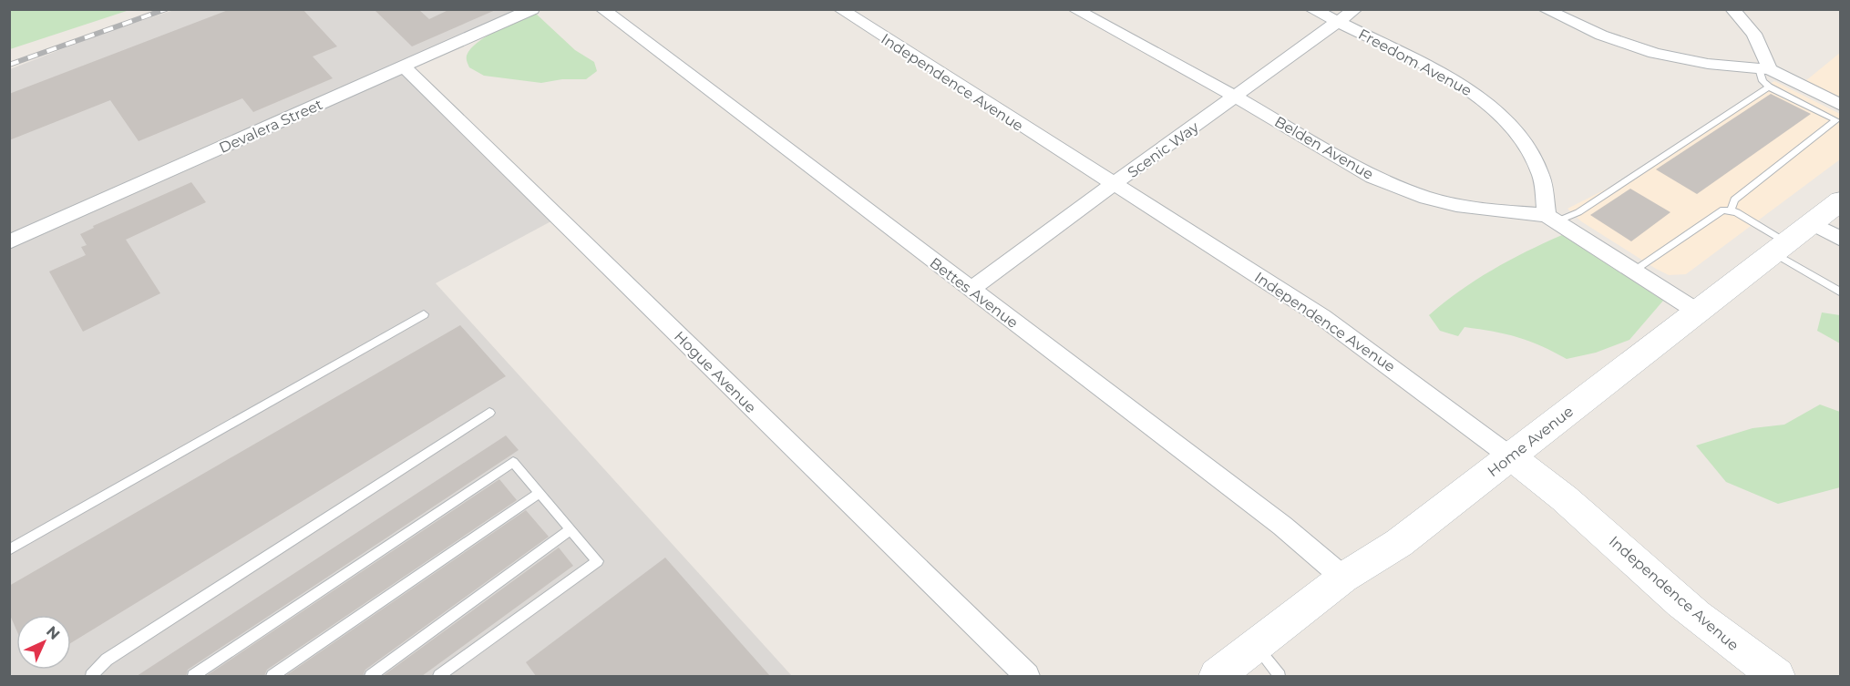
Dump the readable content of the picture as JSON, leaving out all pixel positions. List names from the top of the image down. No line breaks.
{"streets":{"street":["Freedom Avenue","Independence Avenue","Devalera Street","Belden Avenue","Scenic Way","Bettes Avenue","Hogue Avenue","Home Avenue"]},"crossings":[["Freedom Avenue","Belden Avenue"],["Freedom Avenue","Scenic Way"],["Independence Avenue","Scenic Way"],["Independence Avenue","Home Avenue"],["Devalera Street","Hogue Avenue"],["Belden Avenue","Scenic Way"],["Belden Avenue","Home Avenue"],["Scenic Way","Bettes Avenue"],["Bettes Avenue","Home Avenue"]],"north":"top right"}
